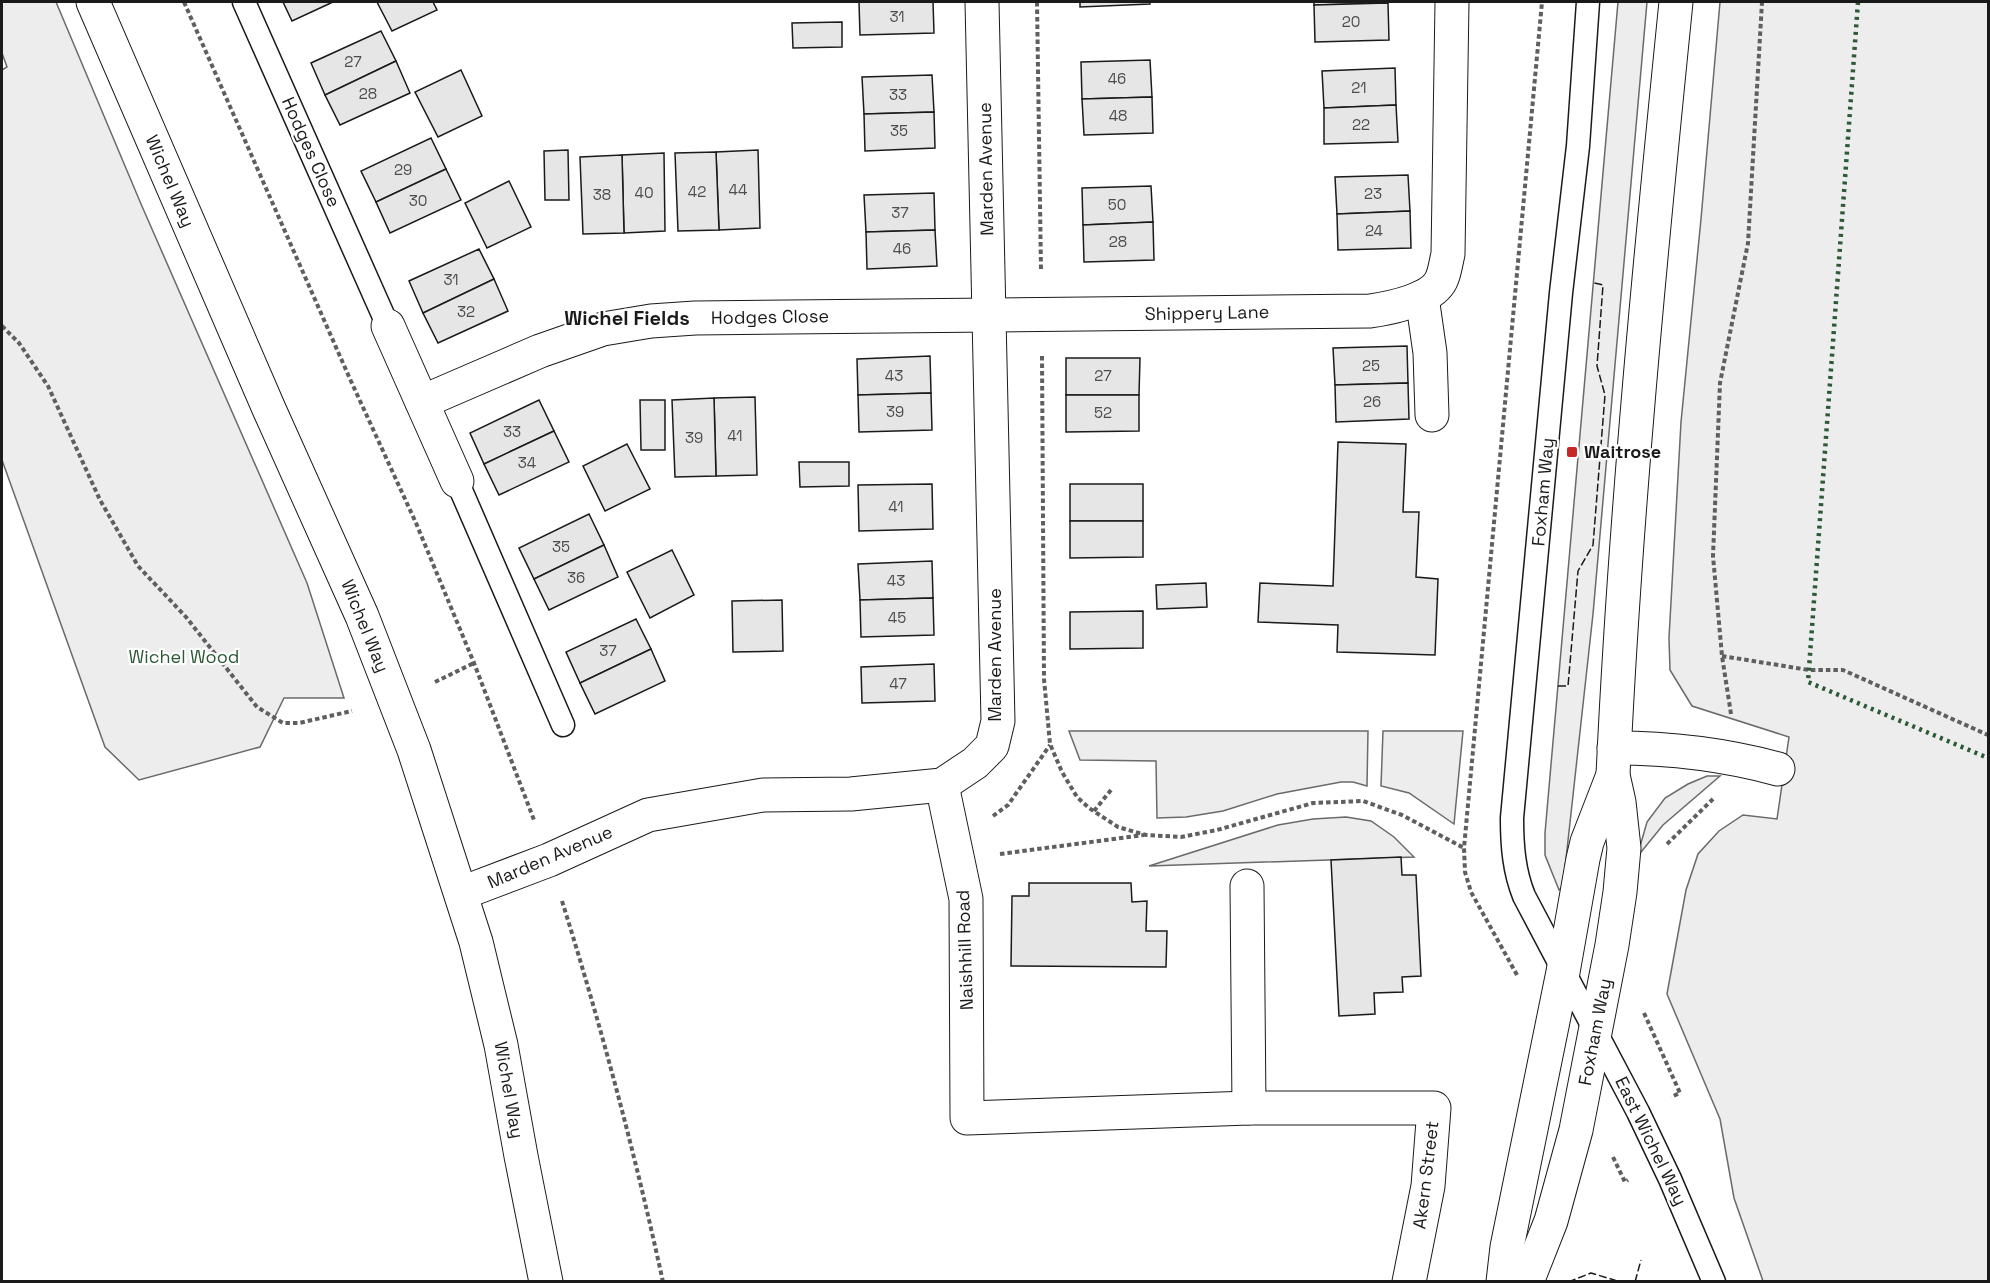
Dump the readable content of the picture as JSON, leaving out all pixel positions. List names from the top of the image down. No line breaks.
{"streets":{"street":["Hodges Close","Marden Avenue","Wichel Way","Shippery Lane","Foxham Way","Naishhill Road","Akern Street"],"lane":["East Wichel Way"]},"crossings":[["Hodges Close","Marden Avenue"],["Hodges Close","Shippery Lane"],["Marden Avenue","Wichel Way"],["Marden Avenue","Shippery Lane"],["Marden Avenue","Naishhill Road"],["Foxham Way","East Wichel Way"],["Naishhill Road","Akern Street"]],"districts":["Wichel Fields"],"parks":["Wichel Wood"],"places":{"transit":["Waitrose"]},"house_numbers":["31","20","27","46","21","28","33","48","22","35","29","44","42","40","23","38","30","50","37","24","28","46","31","32","25","43","27","26","39","52","33","41","39","34","41","35","36","43","45","37","47"]}
